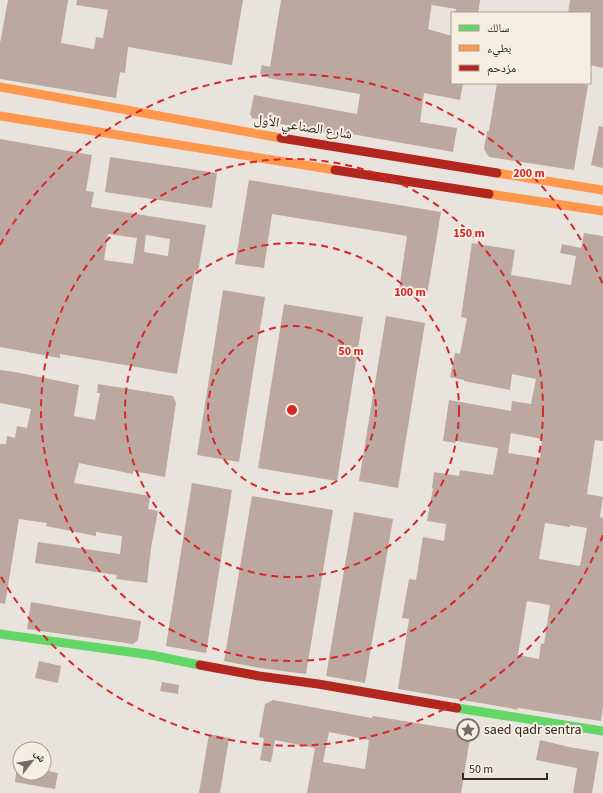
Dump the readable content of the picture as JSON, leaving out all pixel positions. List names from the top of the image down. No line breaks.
{"streets":{"main road":["شارع الصناعي الأول"]},"places":{"place":["saed qadr sentra"]},"legend":["سالك","بطيء","مزدحم"],"scale_bar":"50 m","north":"top right","rings":["200 m","150 m","100 m","50 m"]}
